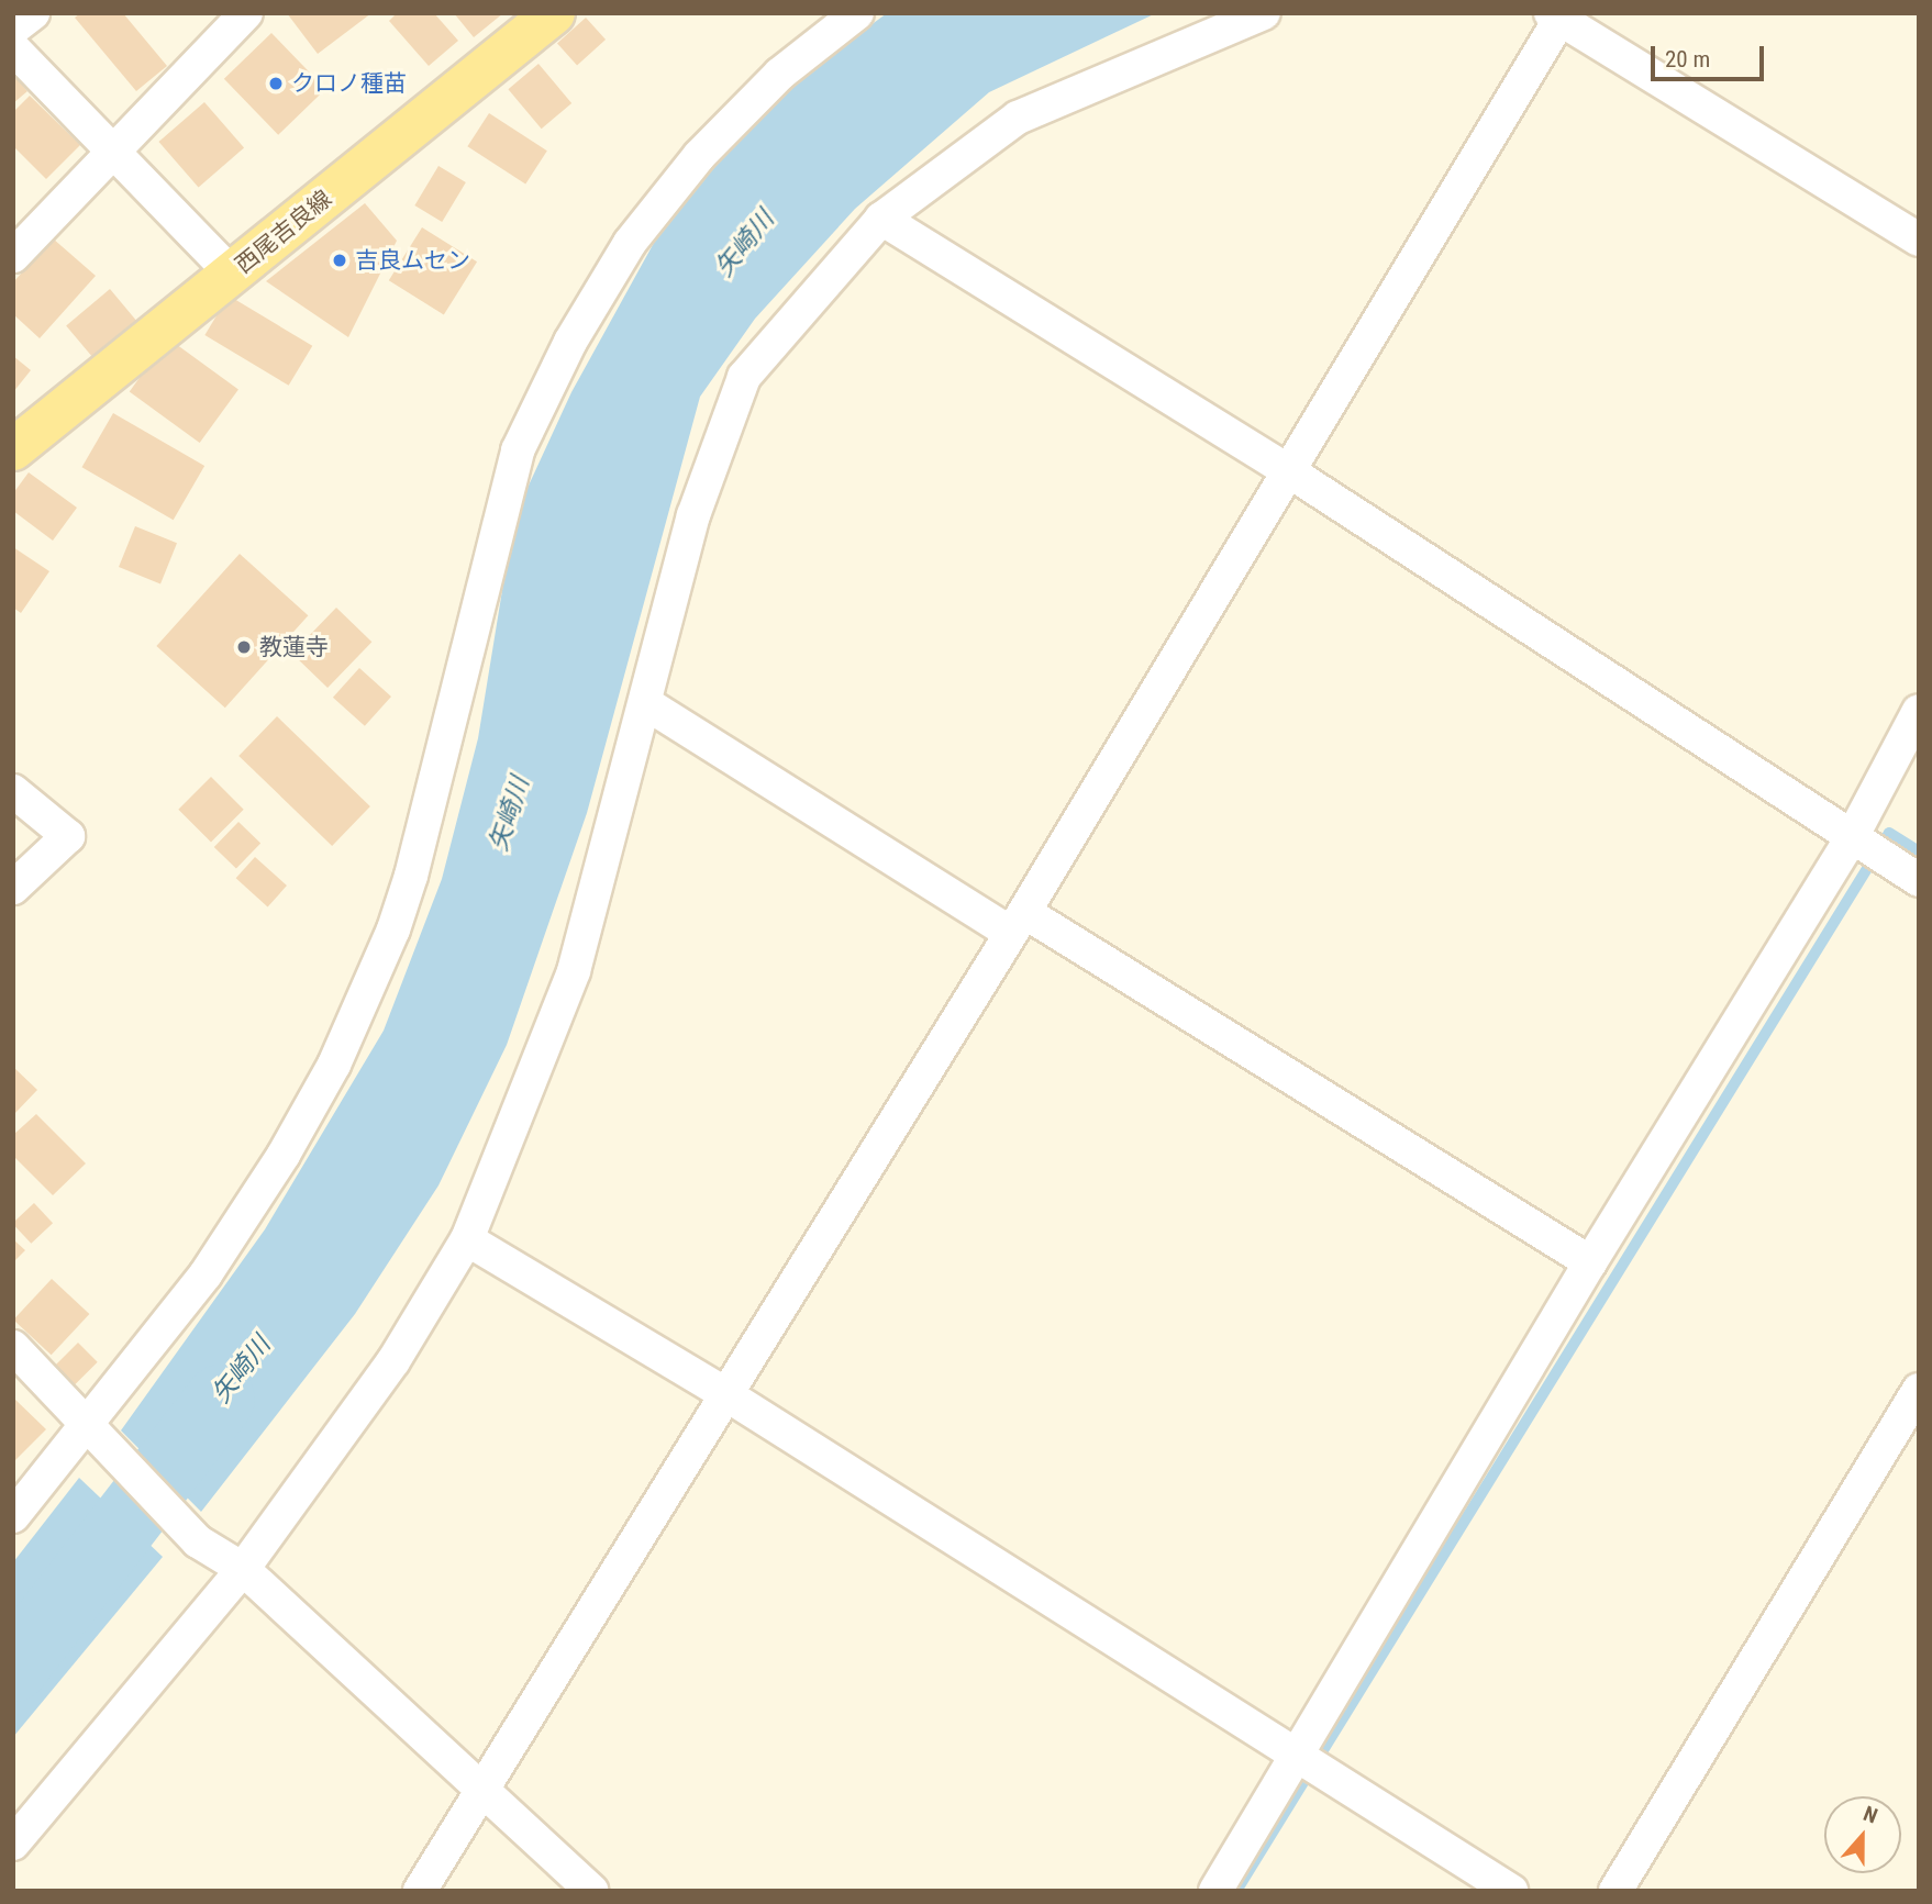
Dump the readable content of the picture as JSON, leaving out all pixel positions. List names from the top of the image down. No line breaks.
{"streets":{"main road":["西尾吉良線"]},"water":["矢崎川"],"places":["クロノ種苗","吉良ムセン","教蓮寺"],"scale_bar":"20 m","north":"top"}
